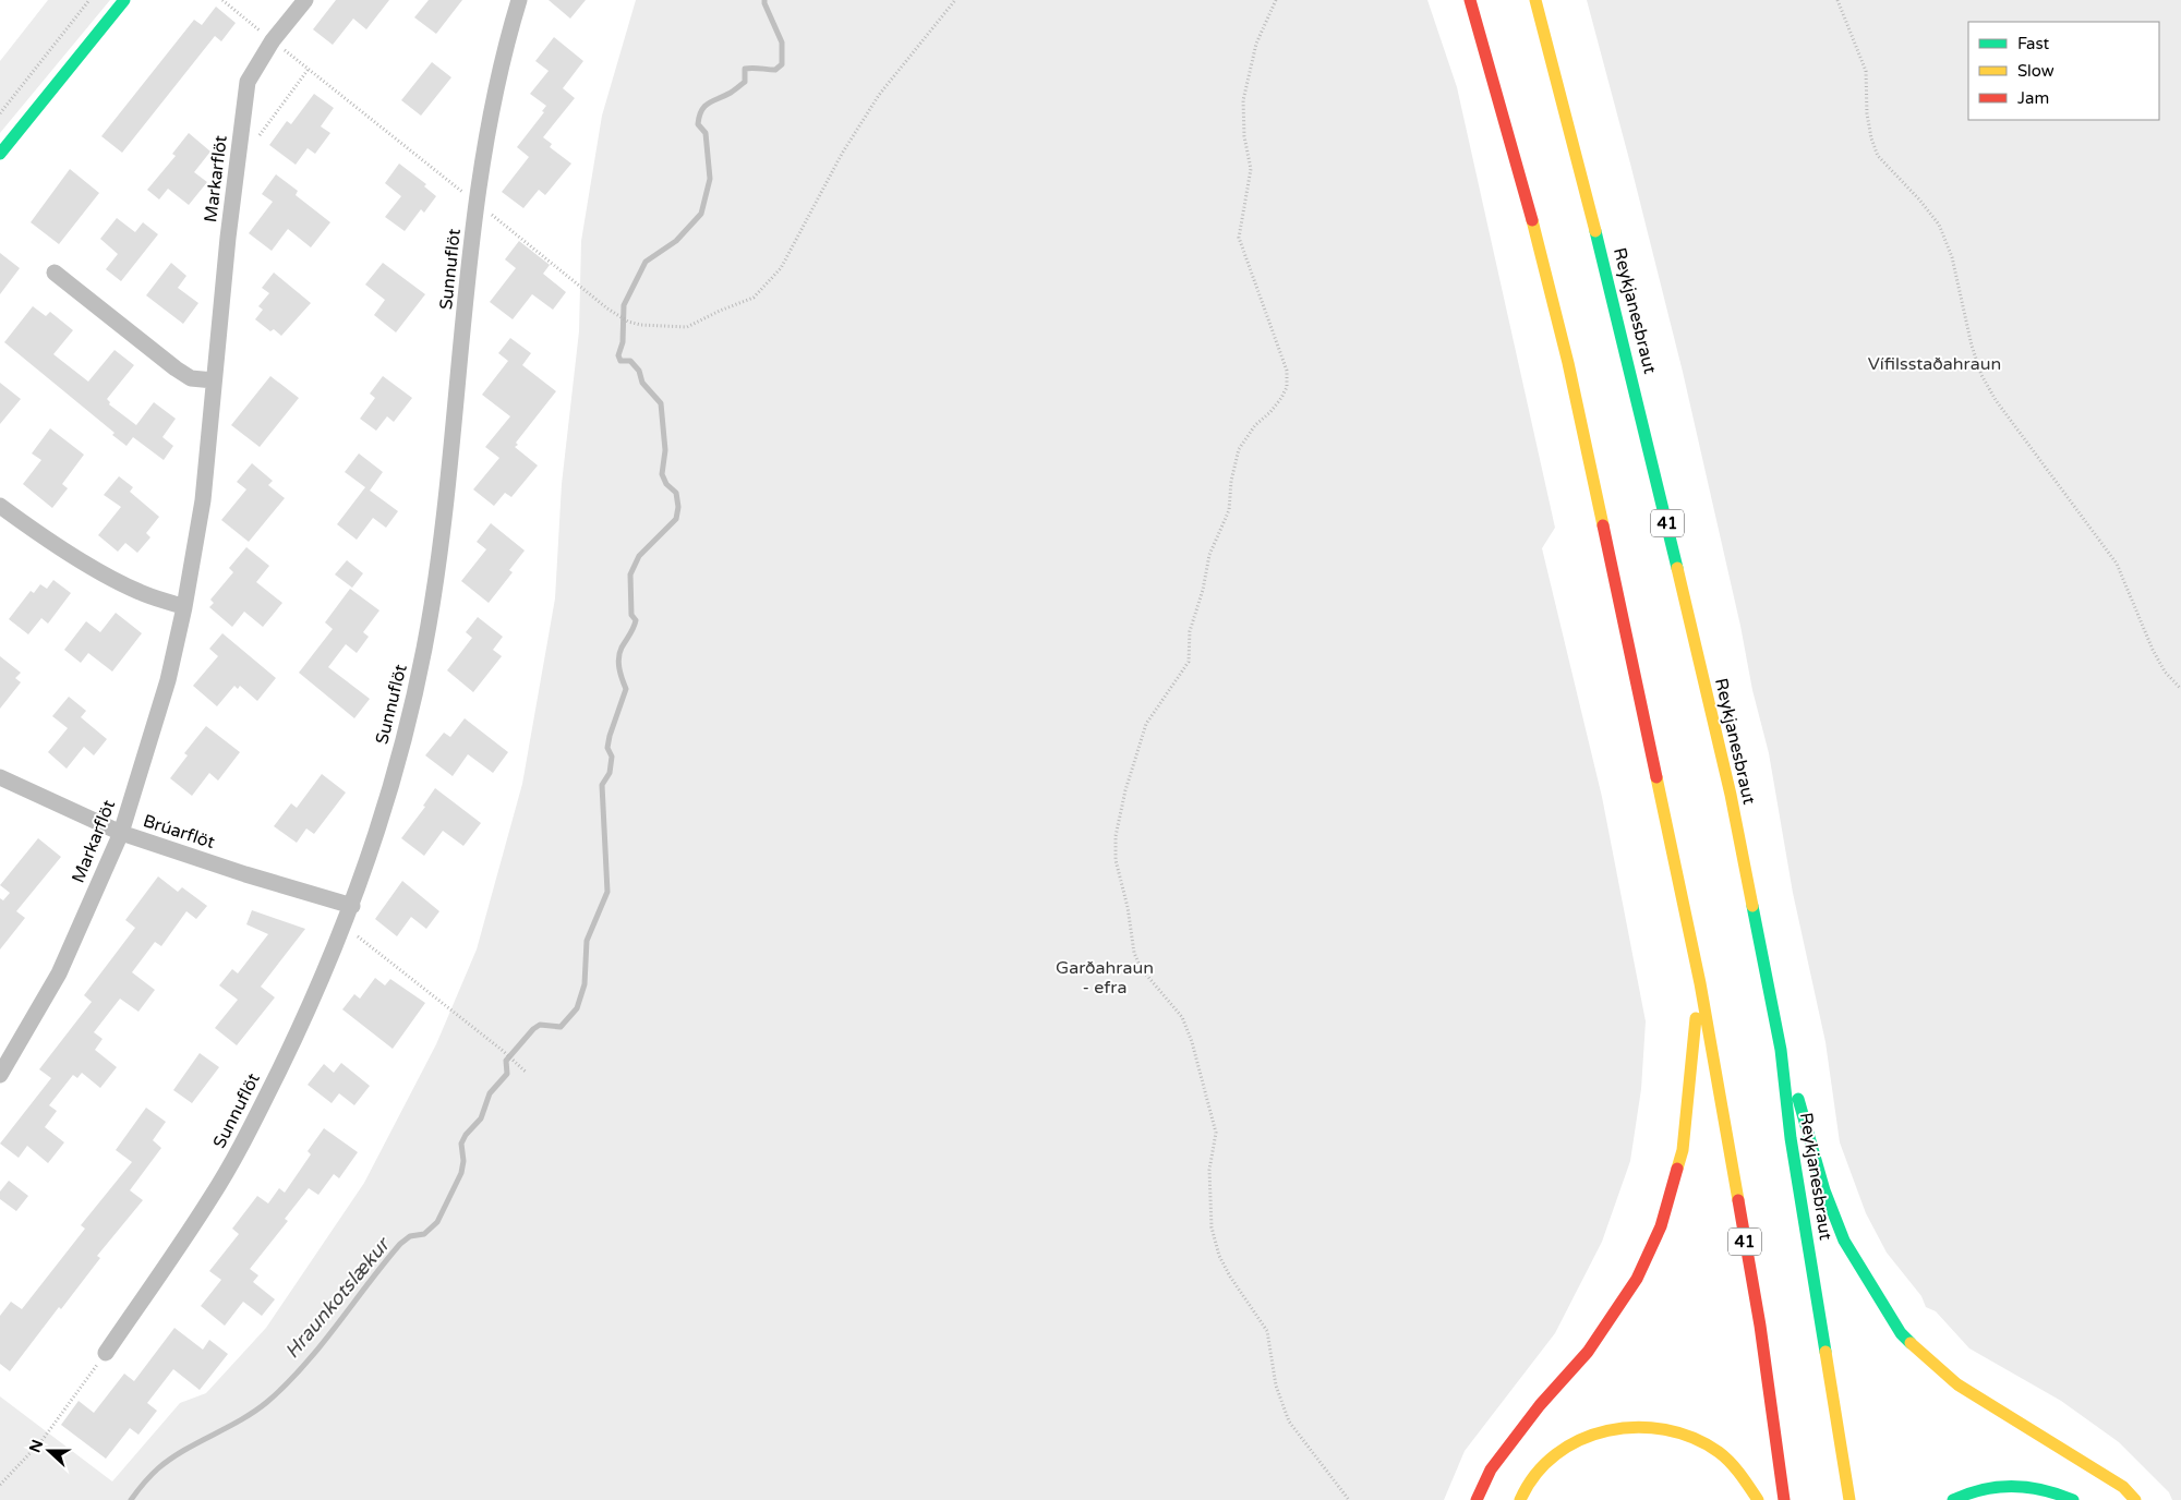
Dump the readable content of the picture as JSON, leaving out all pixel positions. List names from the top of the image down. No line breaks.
{"streets":{"main road":["Reykjanesbraut","41"],"street":["Markarflöt","Sunnuflöt","Brúarflöt"]},"crossings":[["Markarflöt","Brúarflöt"],["Sunnuflöt","Brúarflöt"]],"water":["Hraunkotslækur"],"parks":["Vífilsstaðahraun","Garðahraun - efra"],"legend":["Fast","Slow","Jam"],"north":"left"}
